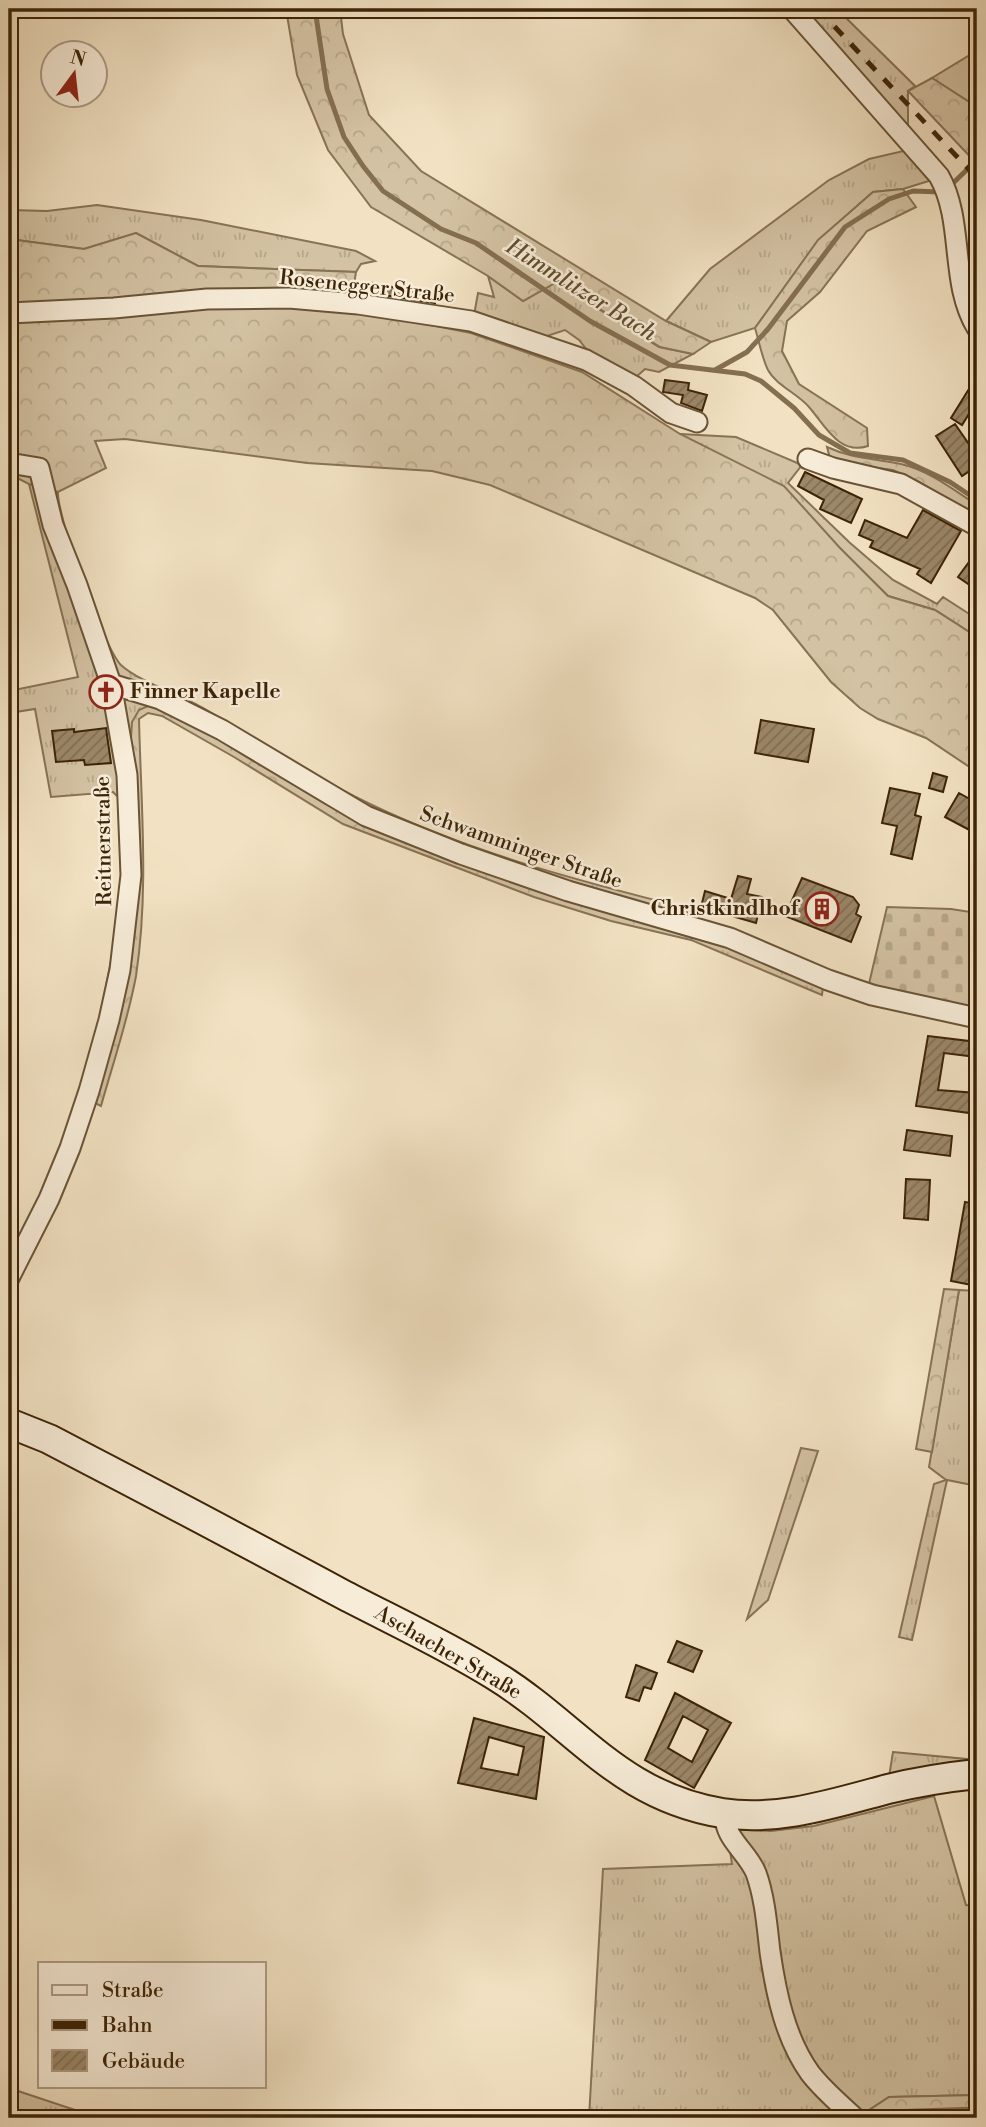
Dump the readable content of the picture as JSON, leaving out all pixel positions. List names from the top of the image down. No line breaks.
{"streets":{"street":["Rosenegger Straße","Reitnerstraße","Schwamminger Straße","Aschacher Straße"]},"crossings":[["Reitnerstraße","Schwamminger Straße"]],"water":["Himmlitzer Bach"],"places":{"church":["Finner Kapelle"],"building":["Christkindlhof"]},"legend":["Straße","Bahn","Gebäude"],"north":"top"}
